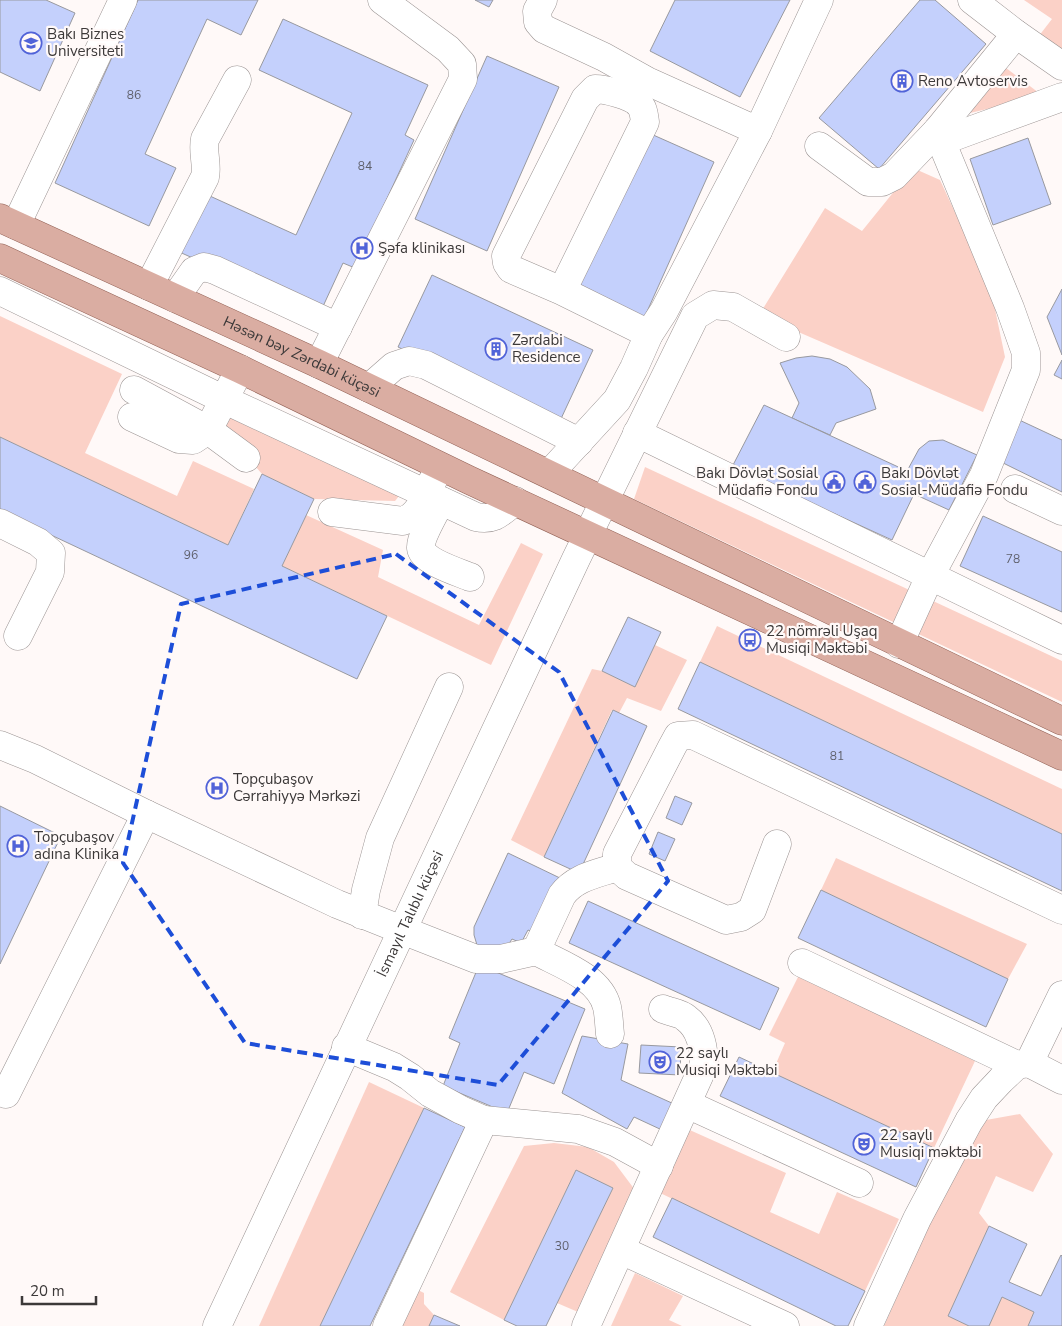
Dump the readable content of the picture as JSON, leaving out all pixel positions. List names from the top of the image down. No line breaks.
{"streets":{"main road":["Həsən bəy Zərdabi küçəsi"],"street":["İsmayıl Talıblı küçəsi"]},"crossings":[["Həsən bəy Zərdabi küçəsi","İsmayıl Talıblı küçəsi"]],"places":{"school or university":["Bakı Biznes Universiteti"],"building":["Reno Avtoservis","Zərdabi Residence"],"hospital":["Şəfa klinikası","Topçubaşov Cərrahiyyə Mərkəzi","Topçubaşov adına Klinika"],"public building":["Bakı Dövlət Sosial Müdafiə Fondu","Bakı Dövlət Sosial-Müdafiə Fondu"],"bus stop":["22 nömrəli Uşaq Musiqi Məktəbi"],"theatre":["22 saylı Musiqi Məktəbi","22 saylı Musiqi məktəbi"]},"house_numbers":["86","84","96","78","81","30"],"scale_bar":"20 m"}
